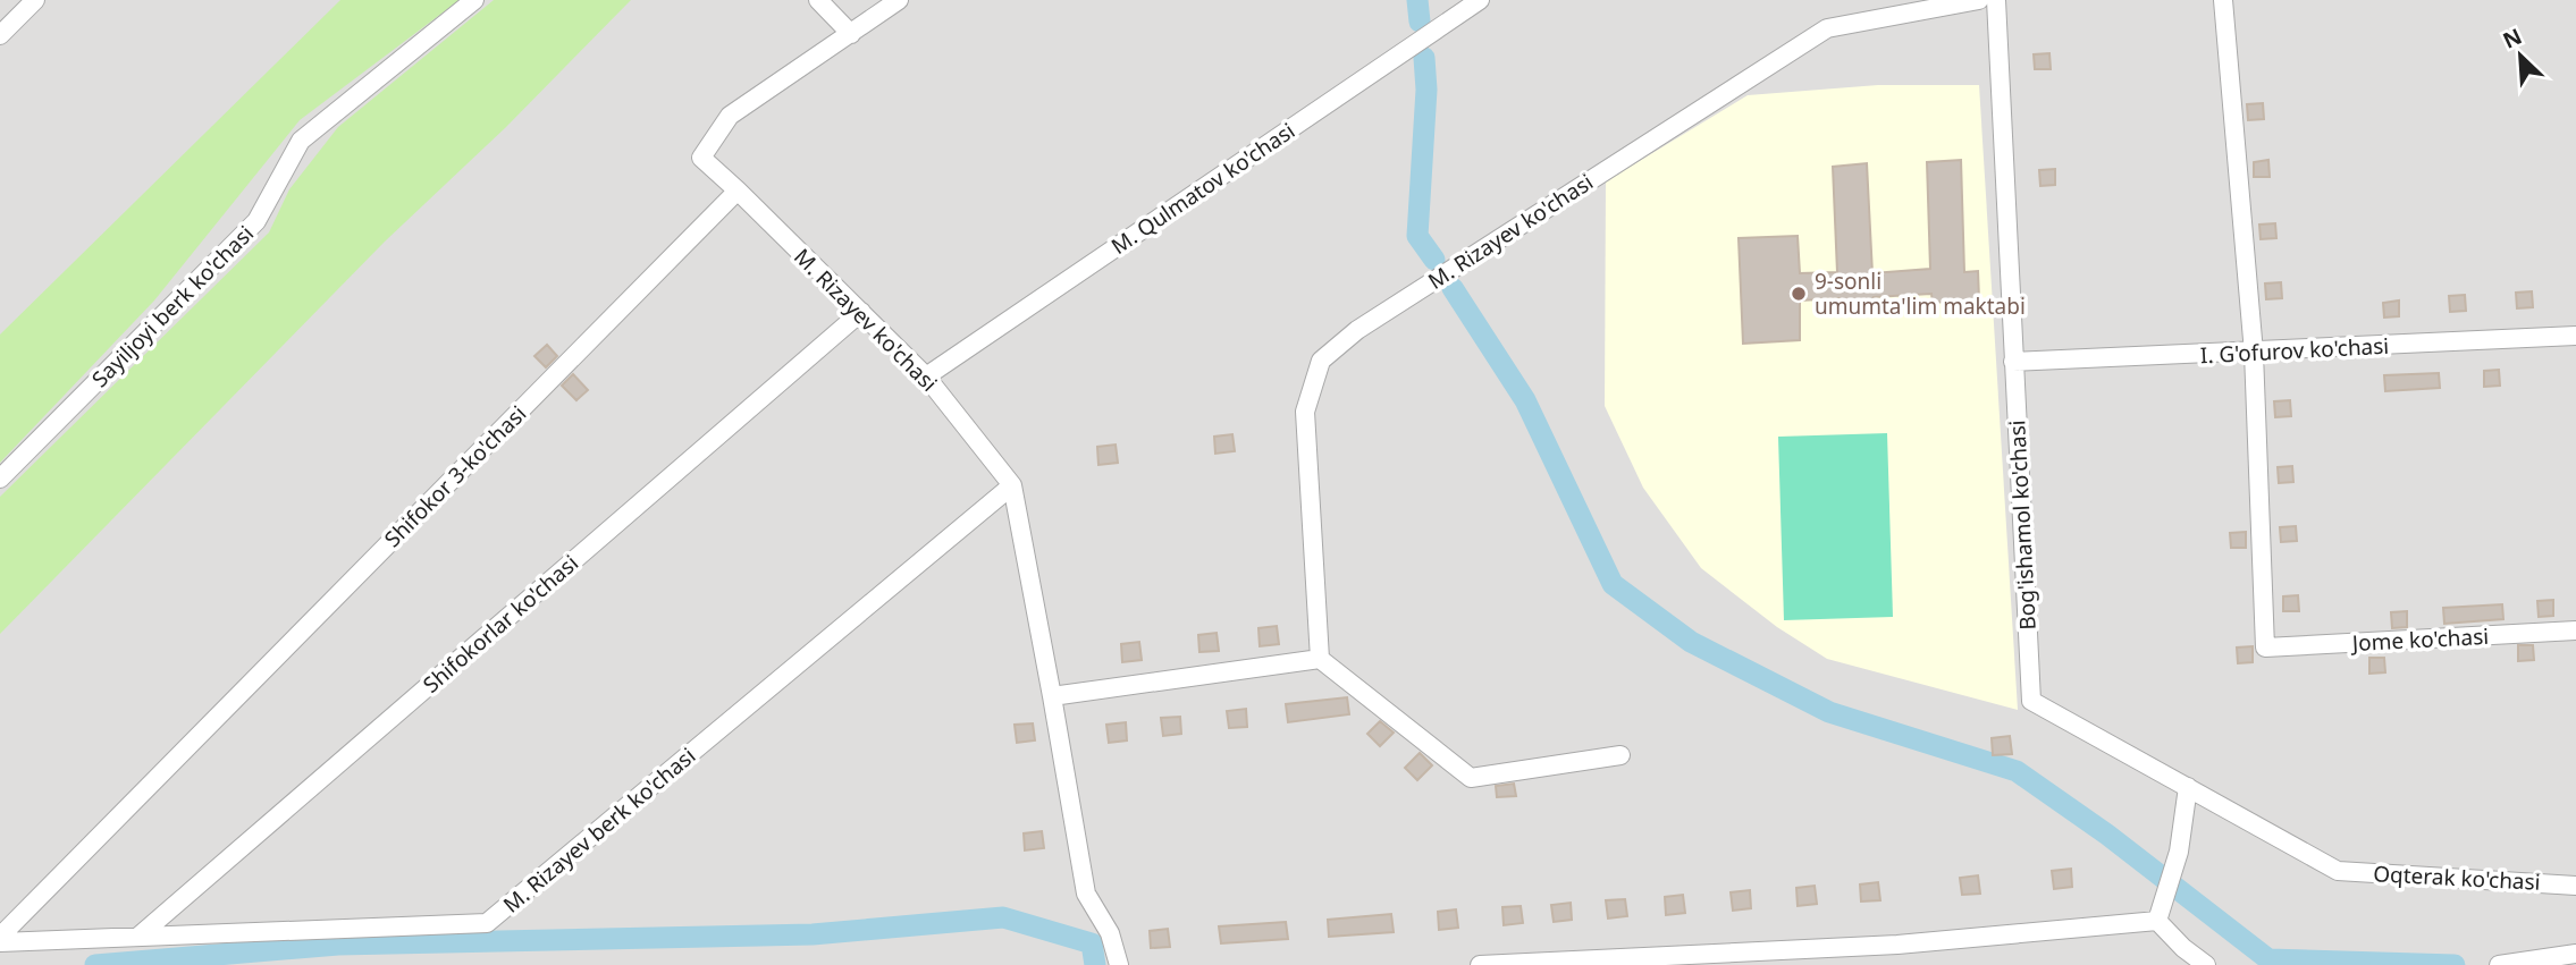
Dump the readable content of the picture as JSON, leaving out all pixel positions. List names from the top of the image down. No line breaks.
{"streets":{"street":["M. Qulmatov ko'chasi","M. Rizayev ko'chasi","Sayiljoyi berk ko'chasi","I. G'ofurov ko'chasi","Shifokor 3-ko'chasi","Bog'ishamol ko'chasi","Shifokorlar ko'chasi","Jome ko'chasi","M. Rizayev berk ko'chasi","Oqterak ko'chasi"]},"crossings":[["M. Qulmatov ko'chasi","M. Rizayev ko'chasi"],["M. Rizayev ko'chasi","Shifokor 3-ko'chasi"],["M. Rizayev ko'chasi","Shifokorlar ko'chasi"],["M. Rizayev ko'chasi","M. Rizayev berk ko'chasi"],["I. G'ofurov ko'chasi","Bog'ishamol ko'chasi"],["I. G'ofurov ko'chasi","Jome ko'chasi"],["Bog'ishamol ko'chasi","Oqterak ko'chasi"],["Shifokorlar ko'chasi","M. Rizayev berk ko'chasi"]],"places":["9-sonli umumta'lim maktabi"],"north":"top left"}
